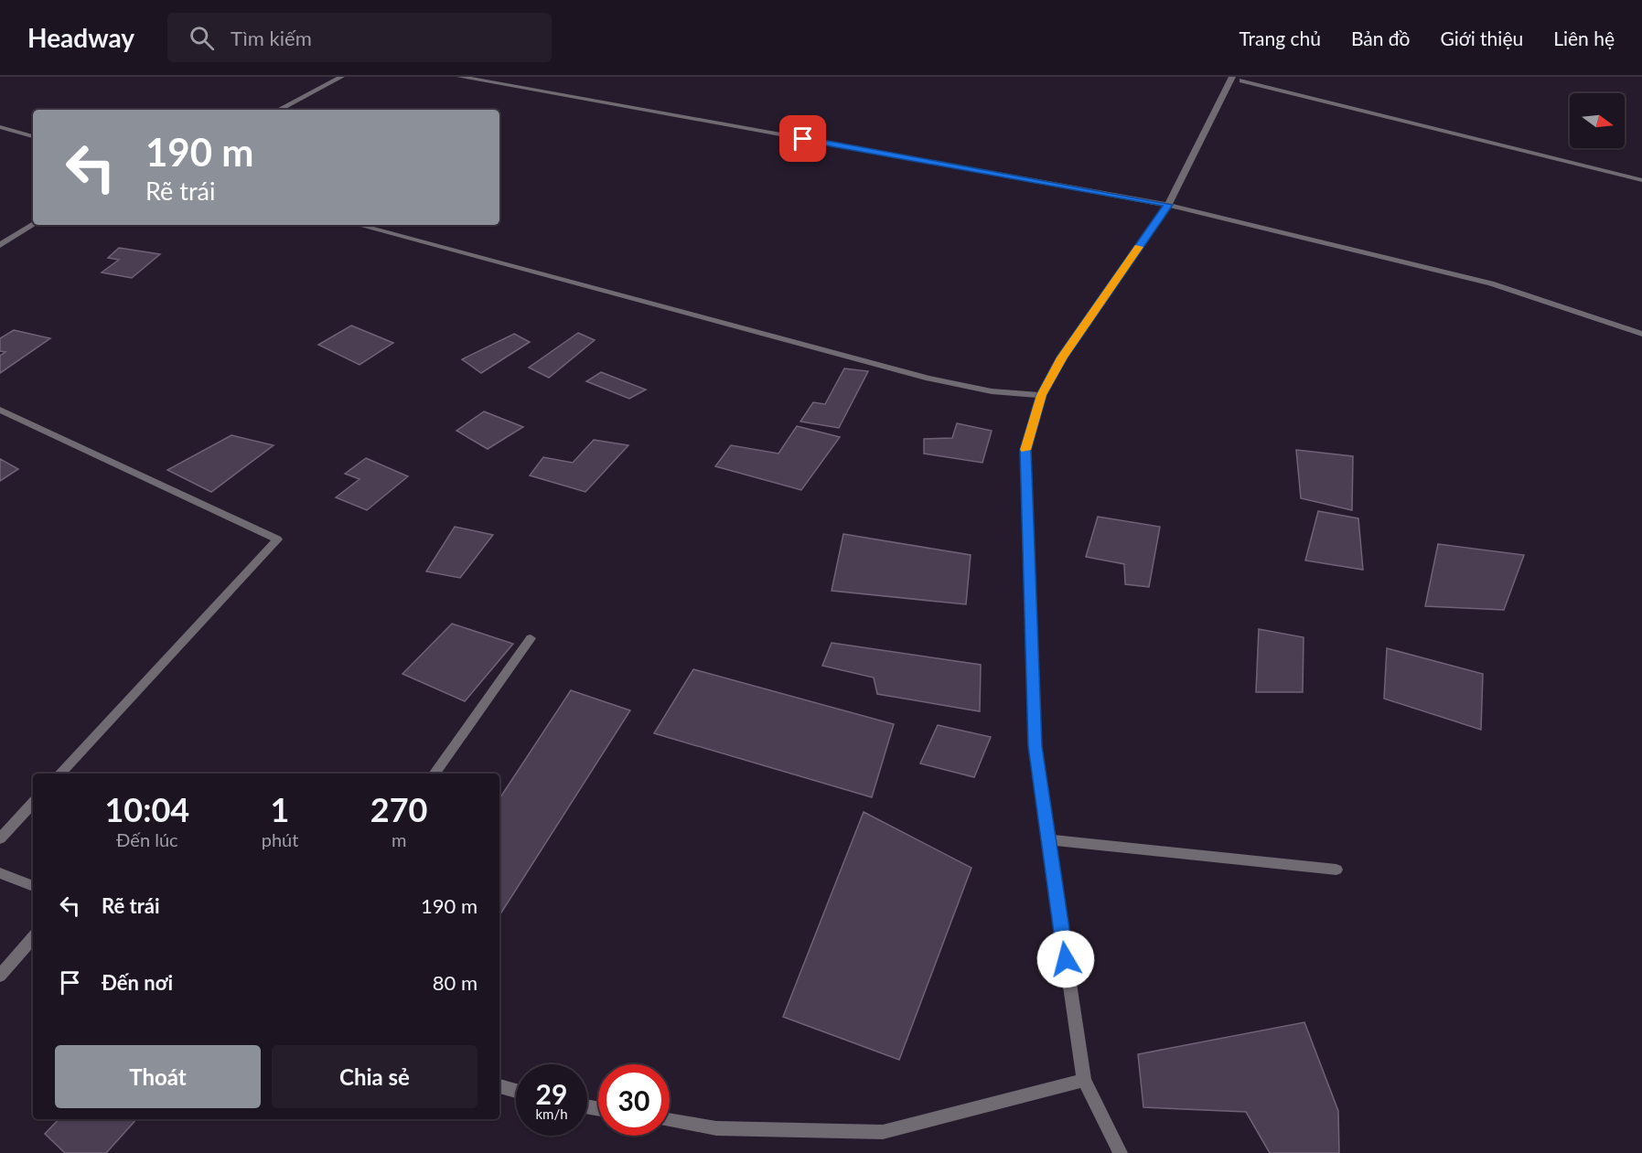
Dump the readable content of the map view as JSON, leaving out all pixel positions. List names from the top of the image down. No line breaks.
{"north":"right","page":{"header":"Headway","search":"Tìm kiếm","nav":["Trang chủ","Bản đồ","Giới thiệu","Liên hệ"],"turn":["190 m","Rẽ trái"],"eta":["10:04","Đến lúc","1","phút","270","m"],"list":[{"name":"Rẽ trái","value":"190 m"},{"name":"Đến nơi","value":"80 m"}],"buttons":["Thoát","Chia sẻ"],"speed":"29 km/h","limit":"30"}}
